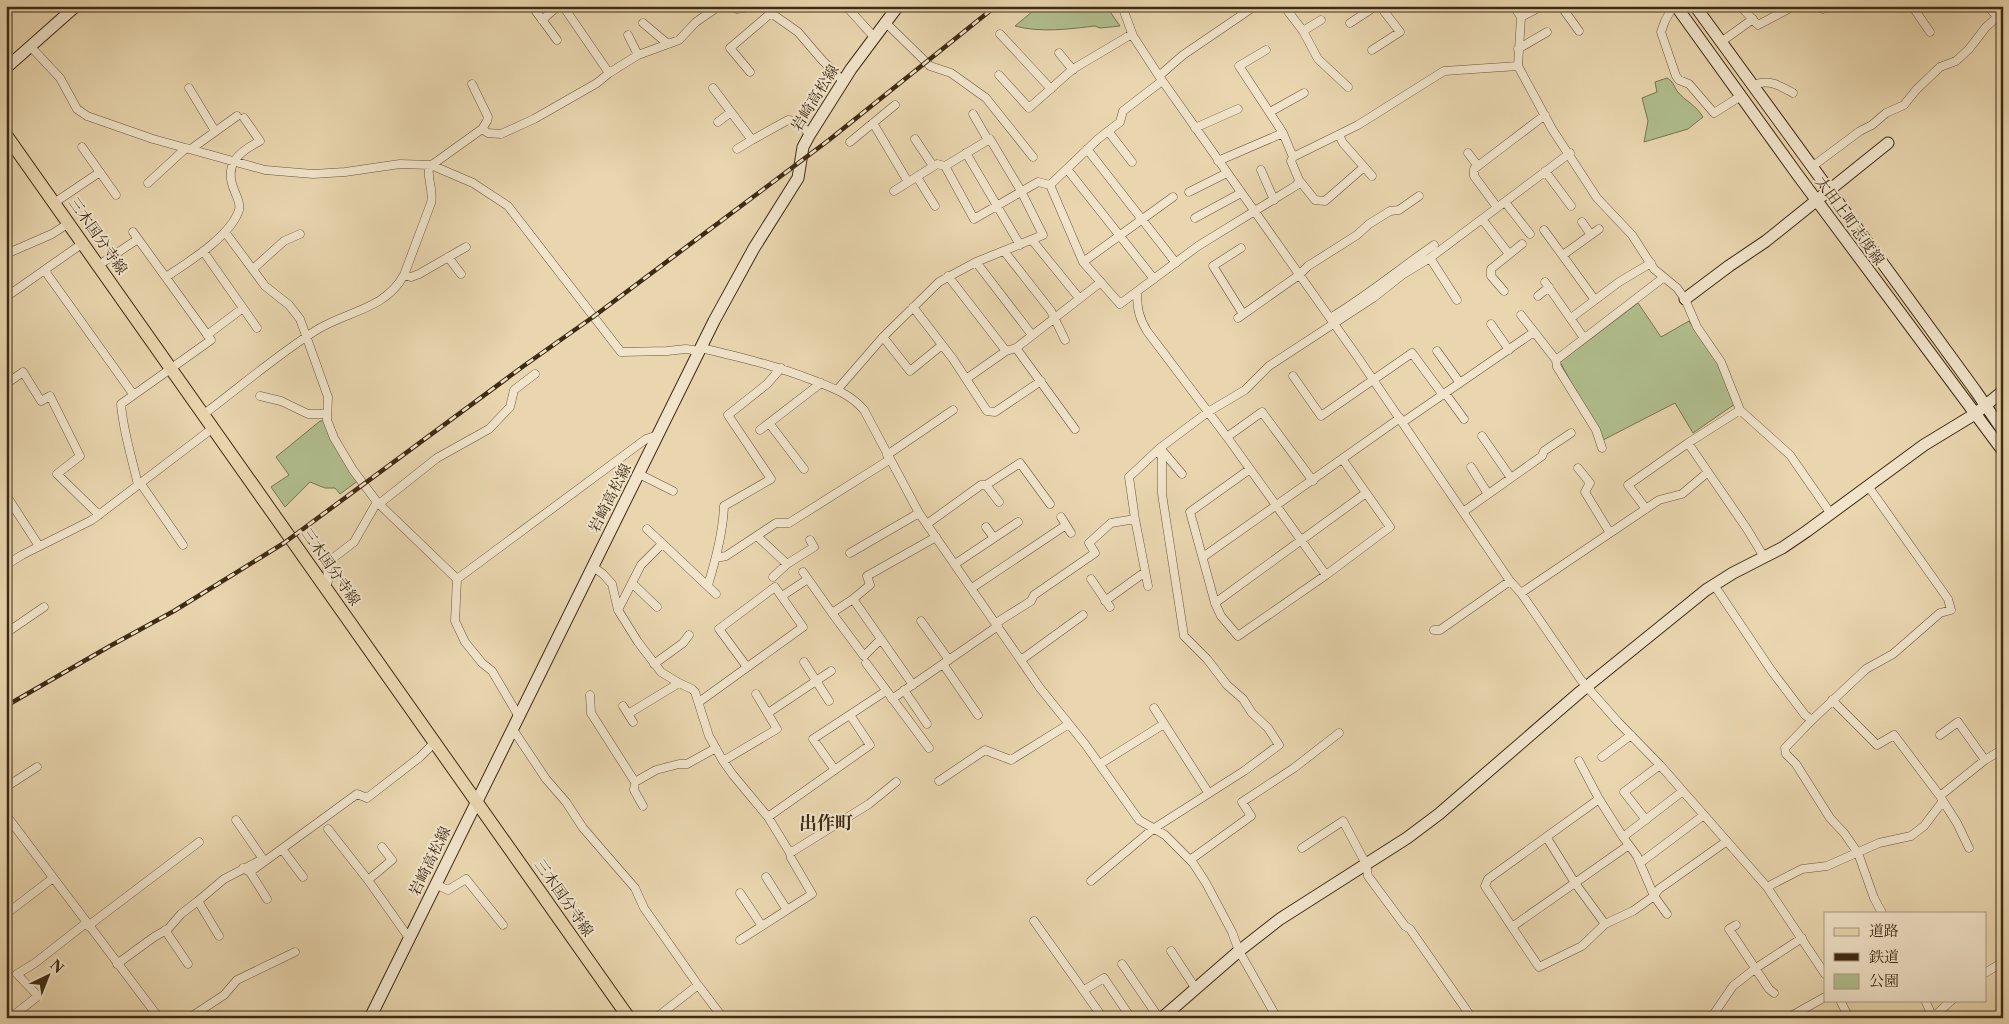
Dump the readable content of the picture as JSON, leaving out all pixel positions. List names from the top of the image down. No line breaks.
{"streets":{"main road":["岩崎高松線","太田上町志度線","三木国分寺線"]},"crossings":[["岩崎高松線","三木国分寺線"]],"districts":["出作町"],"legend":["道路","鉄道","公園"],"north":"top right"}
